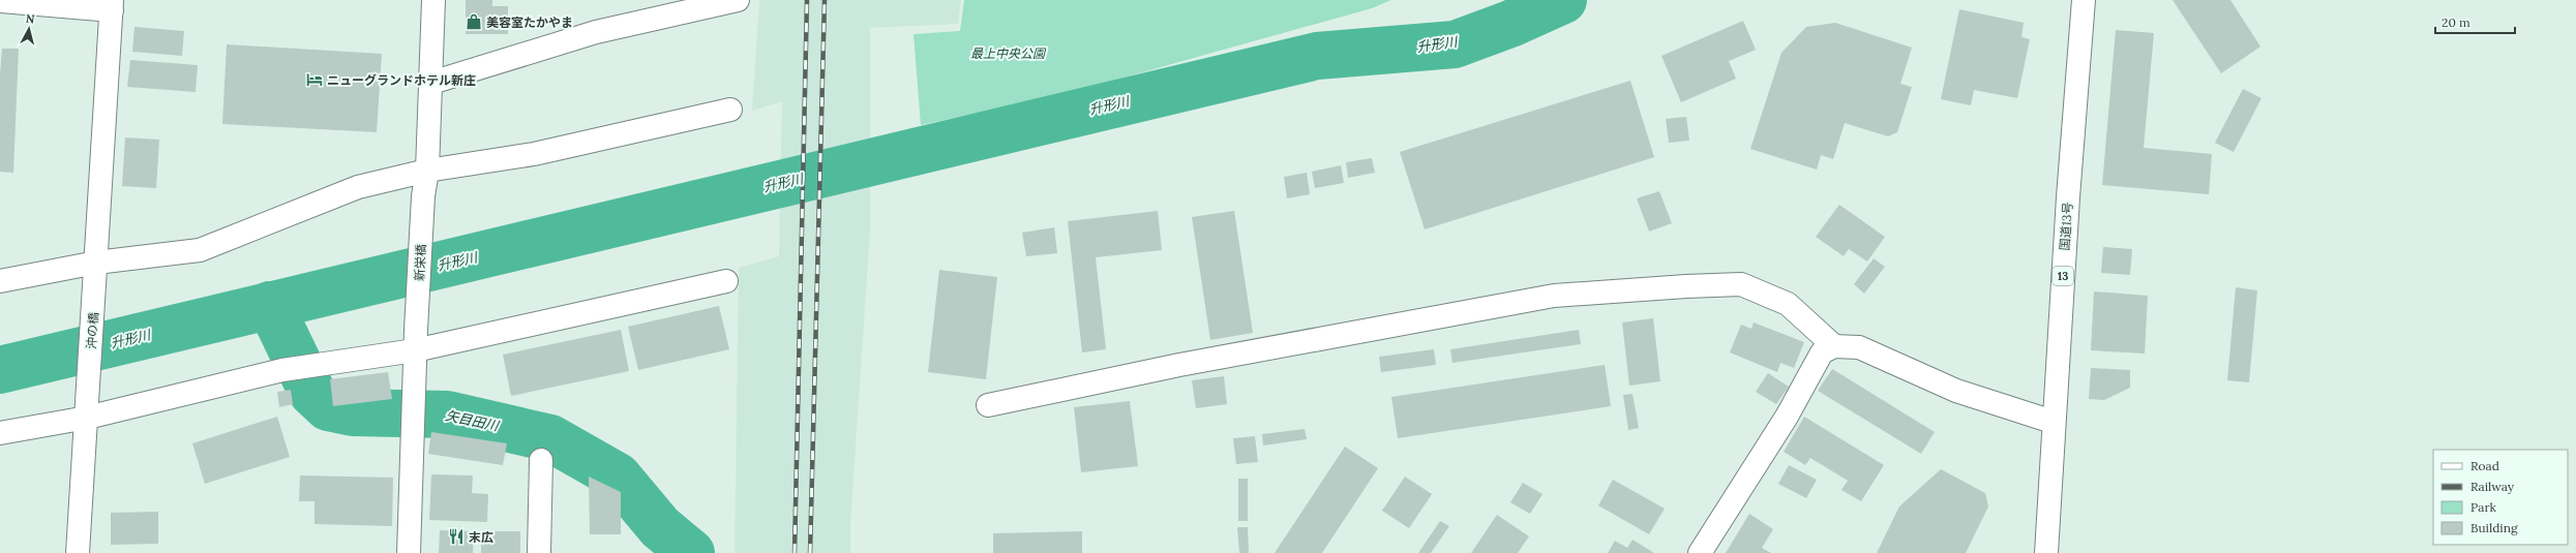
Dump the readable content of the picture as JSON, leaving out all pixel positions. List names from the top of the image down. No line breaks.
{"streets":{"main road":["国道13号","新栄橋","13","沖の橋"]},"water":["升形川","矢目田川"],"parks":["最上中央公園"],"places":{"shop":["美容室たかやま"],"hotel":["ニューグランドホテル新庄"],"restaurant":["末広"]},"legend":["Road","Railway","Park","Building"],"scale_bar":"20 m","north":"top"}
